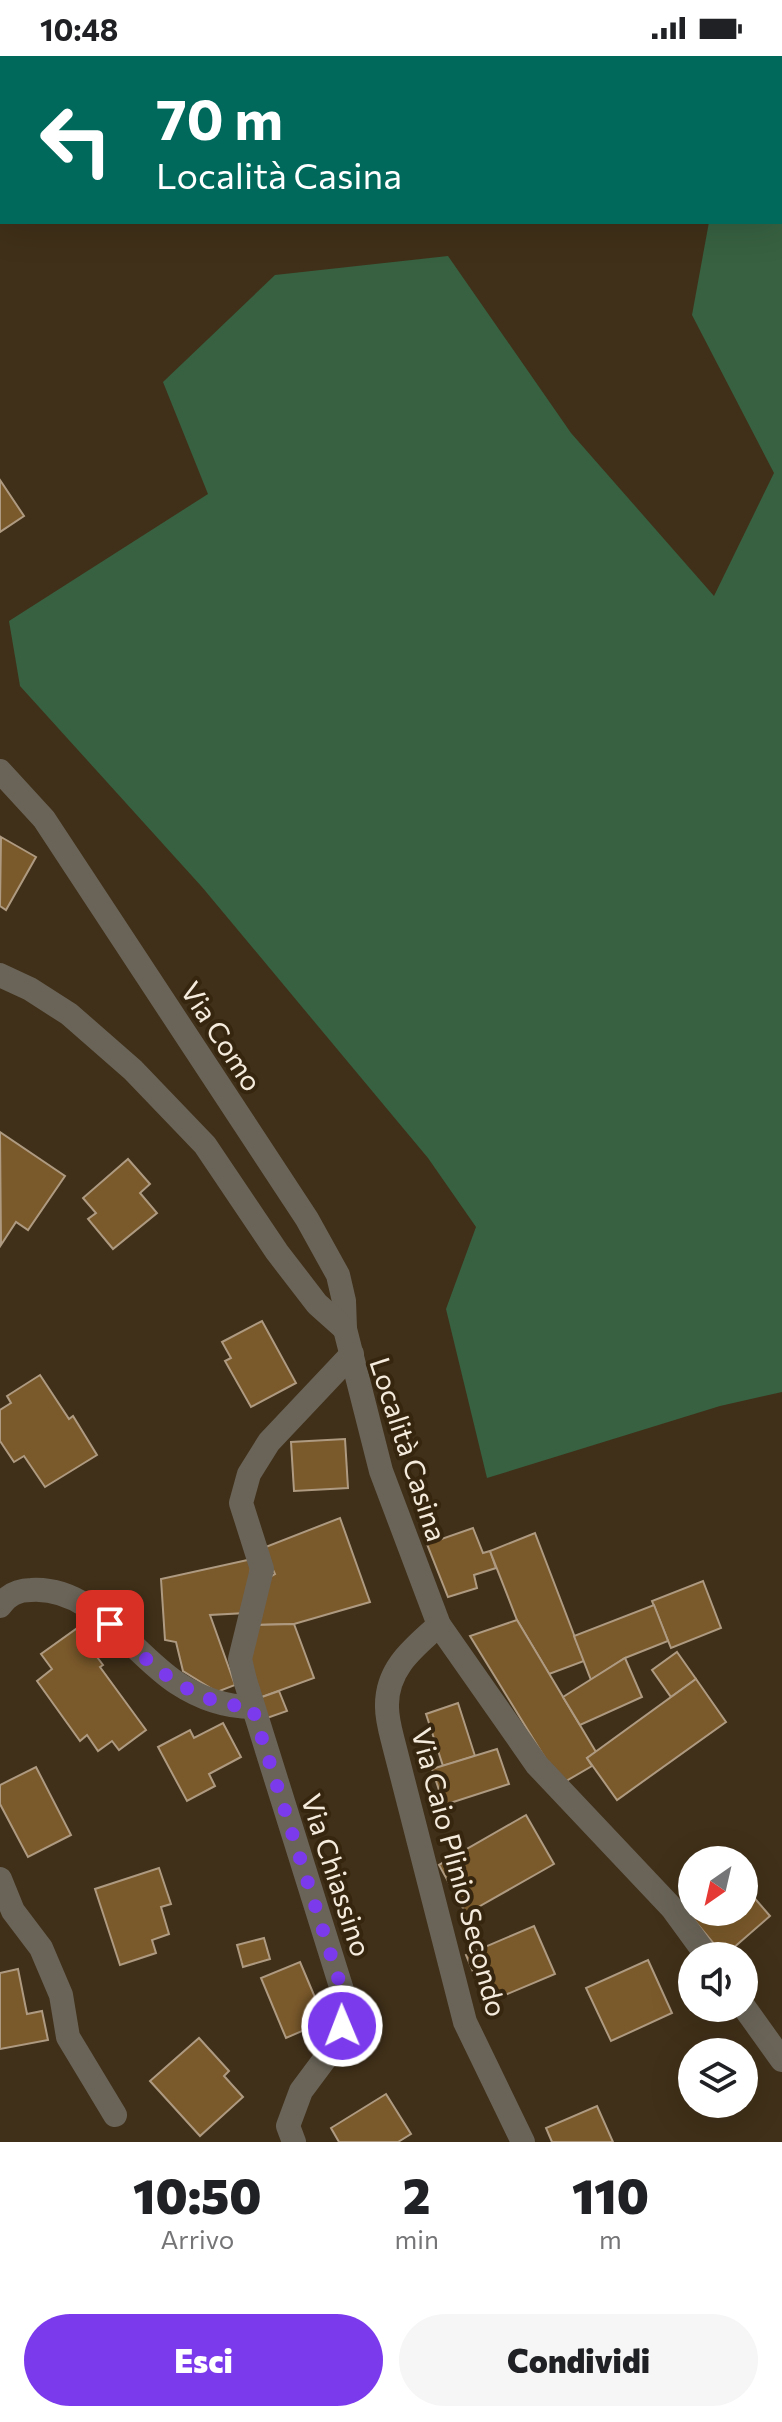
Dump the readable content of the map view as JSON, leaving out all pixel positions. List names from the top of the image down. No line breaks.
{"streets":{"street":["Via Como","Località Casina","Via Caio Plinio Secondo","Via Chiassino"]},"crossings":[["Via Como","Località Casina"],["Località Casina","Via Caio Plinio Secondo"],["Località Casina","Via Chiassino"]],"north":"bottom left","page":{"status":"10:48","turn":["70 m","Località Casina"],"eta":["10:50","Arrivo","2","min","110","m"],"buttons":["Esci","Condividi"]}}
